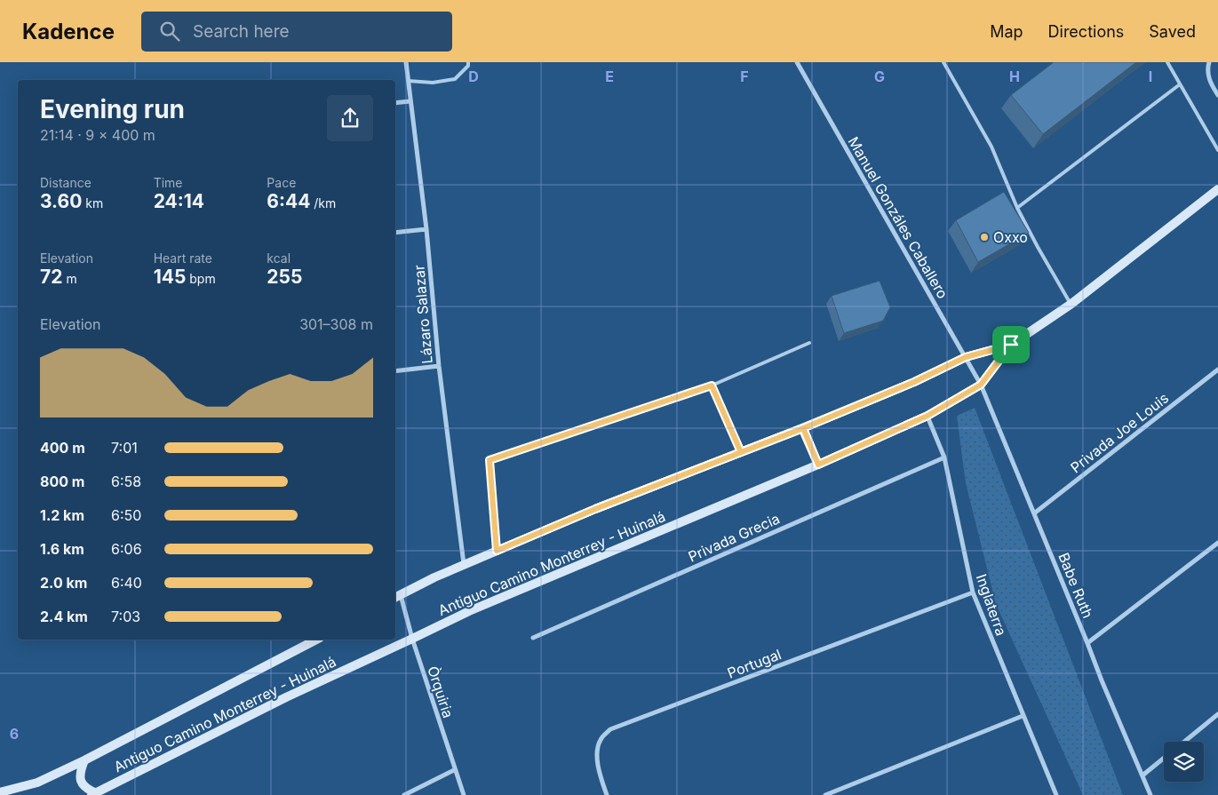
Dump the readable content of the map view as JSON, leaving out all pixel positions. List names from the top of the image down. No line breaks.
{"streets":{"street":["Manuel Gonzáles Caballero","Lázaro Salazar","Privada Joe Louis","Privada Grecia","Antiguo Camino Monterrey - Huinalá","Babe Ruth","Inglaterra","Portugal","Òrquiria"]},"crossings":[["Manuel Gonzáles Caballero","Antiguo Camino Monterrey - Huinalá"],["Manuel Gonzáles Caballero","Babe Ruth"],["Lázaro Salazar","Antiguo Camino Monterrey - Huinalá"],["Privada Joe Louis","Babe Ruth"],["Privada Grecia","Inglaterra"],["Antiguo Camino Monterrey - Huinalá","Babe Ruth"],["Antiguo Camino Monterrey - Huinalá","Inglaterra"],["Antiguo Camino Monterrey - Huinalá","Òrquiria"],["Inglaterra","Portugal"]],"places":["Oxxo"],"page":{"header":"Kadence","search":"Search here","nav":["Map","Directions","Saved"],"heading":["Evening run","21:14 · 9 × 400 m"],"stats":[["Distance","3.60 km"],["Time","24:14"],["Pace","6:44 /km"],["Elevation","72 m"],["Heart rate","145 bpm"],["kcal","255"]],"chart":["Elevation","301–308 m"],"list":[{"name":"400 m","note":"7:01"},{"name":"800 m","note":"6:58"},{"name":"1.2 km","note":"6:50"},{"name":"1.6 km","note":"6:06"},{"name":"2.0 km","note":"6:40"},{"name":"2.4 km","note":"7:03"}]},"grid":{"columns":["D","E","F","G","H","I"],"rows":["6"]}}
